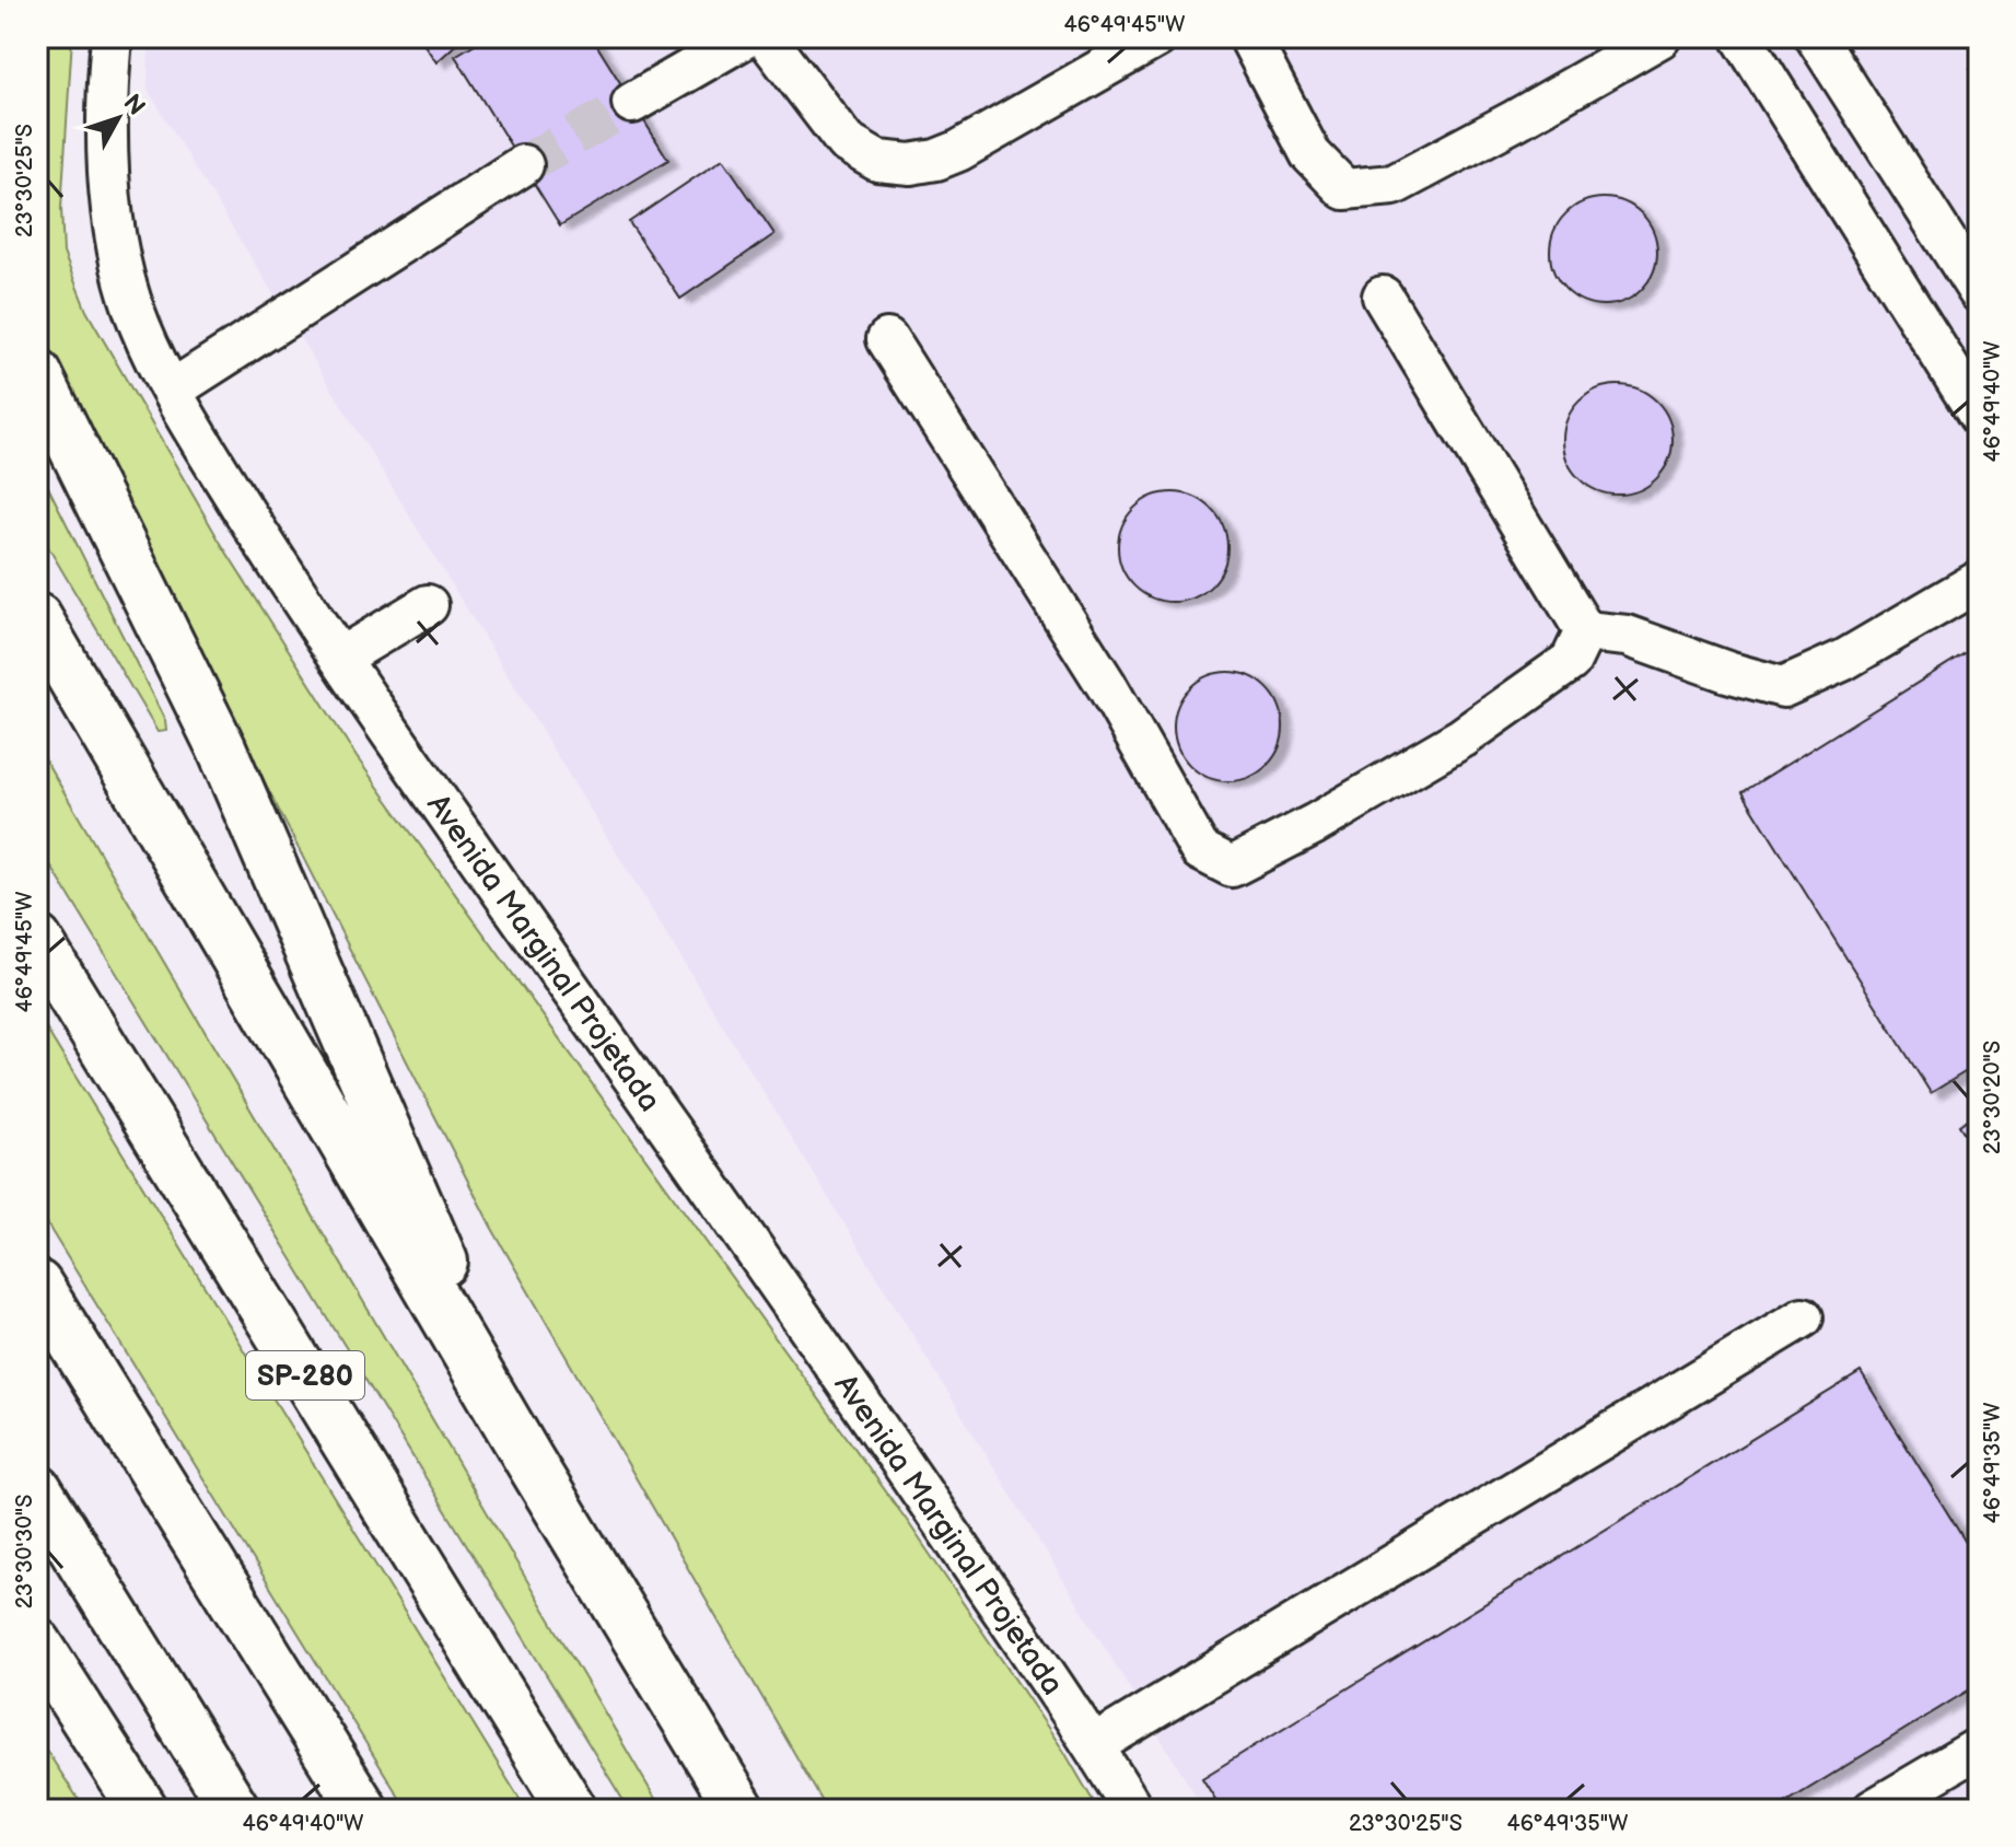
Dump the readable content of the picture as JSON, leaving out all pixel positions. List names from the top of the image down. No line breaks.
{"streets":{"highway":["SP-280"],"street":["Avenida Marginal Projetada"]},"north":"top right","coordinates":["46°49'45\"W","23°30'25\"S","46°49'40\"W","23°30'20\"S","46°49'35\"W","23°30'30\"S"]}
